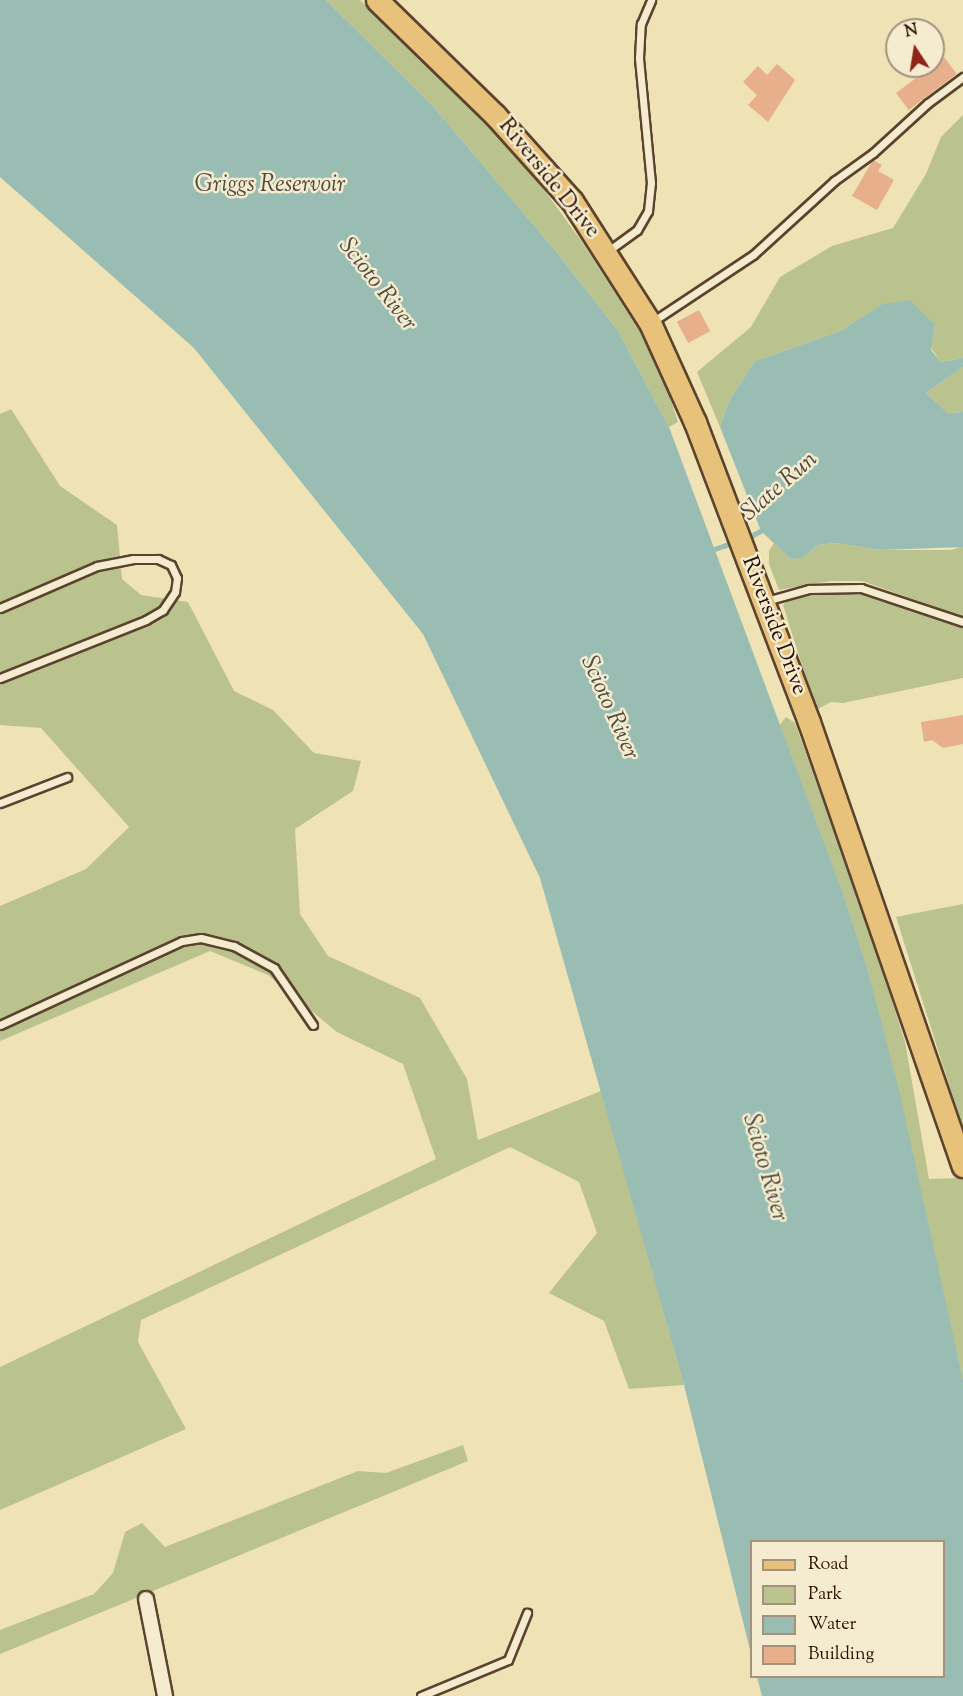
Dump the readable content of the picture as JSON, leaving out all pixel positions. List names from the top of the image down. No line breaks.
{"streets":{"main road":["Riverside Drive"]},"water":["Griggs Reservoir","Scioto River","Slate Run"],"legend":["Road","Park","Water","Building"],"north":"top"}
